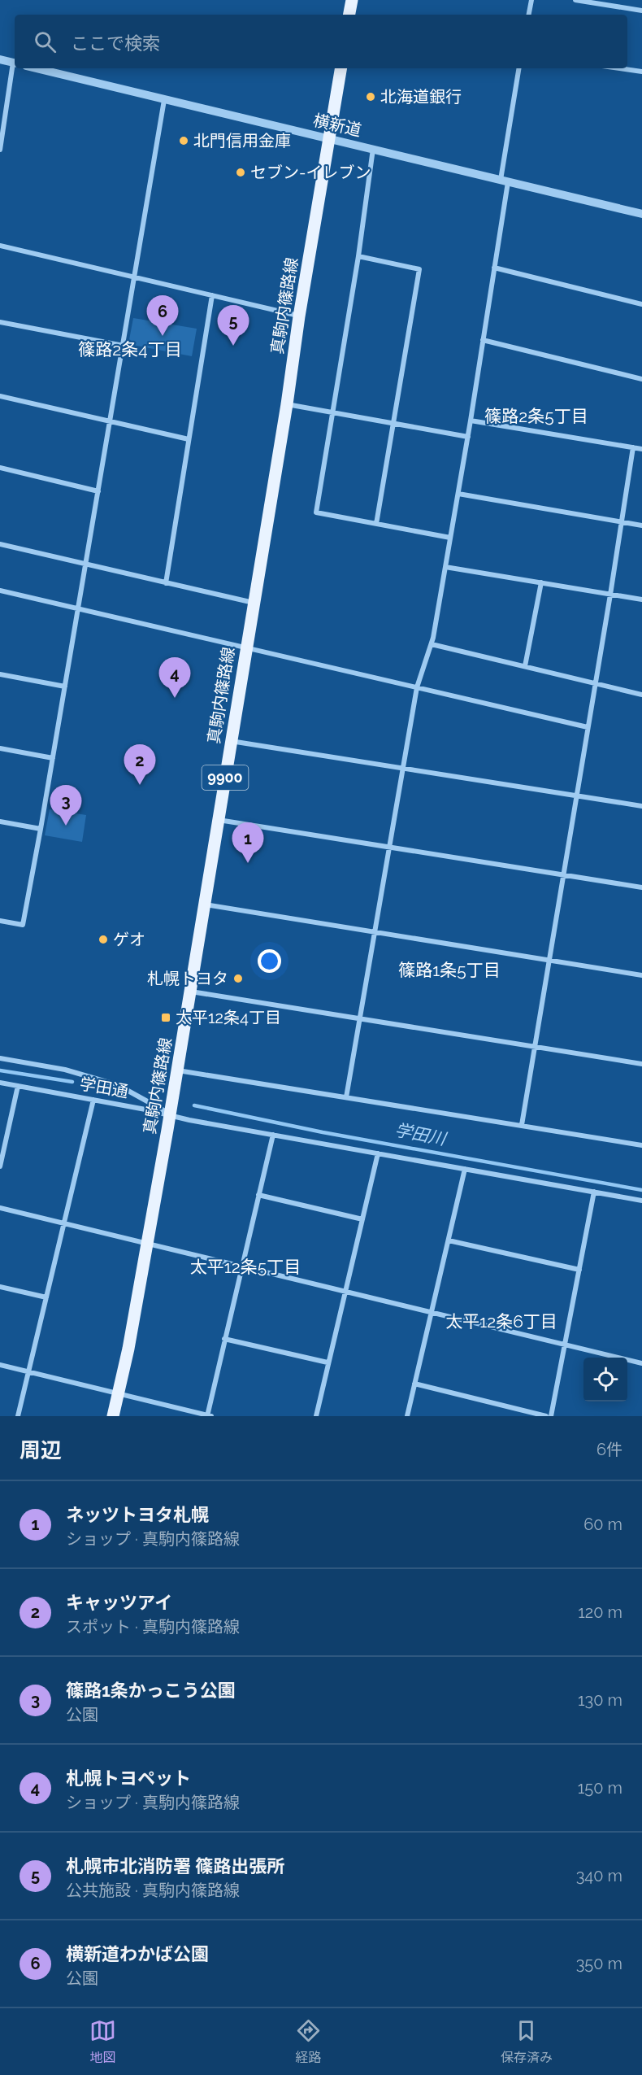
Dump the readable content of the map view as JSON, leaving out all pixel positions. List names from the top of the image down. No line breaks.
{"streets":{"main road":["真駒内篠路線","9900"],"street":["横新道","学田通"]},"crossings":[["横新道","真駒内篠路線"],["真駒内篠路線","学田通"]],"districts":["篠路2条4丁目","篠路2条5丁目","篠路1条5丁目","太平12条5丁目","太平12条6丁目"],"water":["学田川"],"places":{"other":["北海道銀行","北門信用金庫","セブン-イレブン","ゲオ","札幌トヨタ"],"transit":["太平12条4丁目"]},"page":{"search":"ここで検索","pins":["6","5","4","2","3","1"],"heading":["周辺","6件"],"list":[{"mark":"1","name":"ネッツトヨタ札幌","note":"ショップ · 真駒内篠路線","value":"60 m"},{"mark":"2","name":"キャッツアイ","note":"スポット · 真駒内篠路線","value":"120 m"},{"mark":"3","name":"篠路1条かっこう公園","note":"公園","value":"130 m"},{"mark":"4","name":"札幌トヨペット","note":"ショップ · 真駒内篠路線","value":"150 m"},{"mark":"5","name":"札幌市北消防署 篠路出張所","note":"公共施設 · 真駒内篠路線","value":"340 m"},{"mark":"6","name":"横新道わかば公園","note":"公園","value":"350 m"}],"nav":["地図","経路","保存済み"]}}
